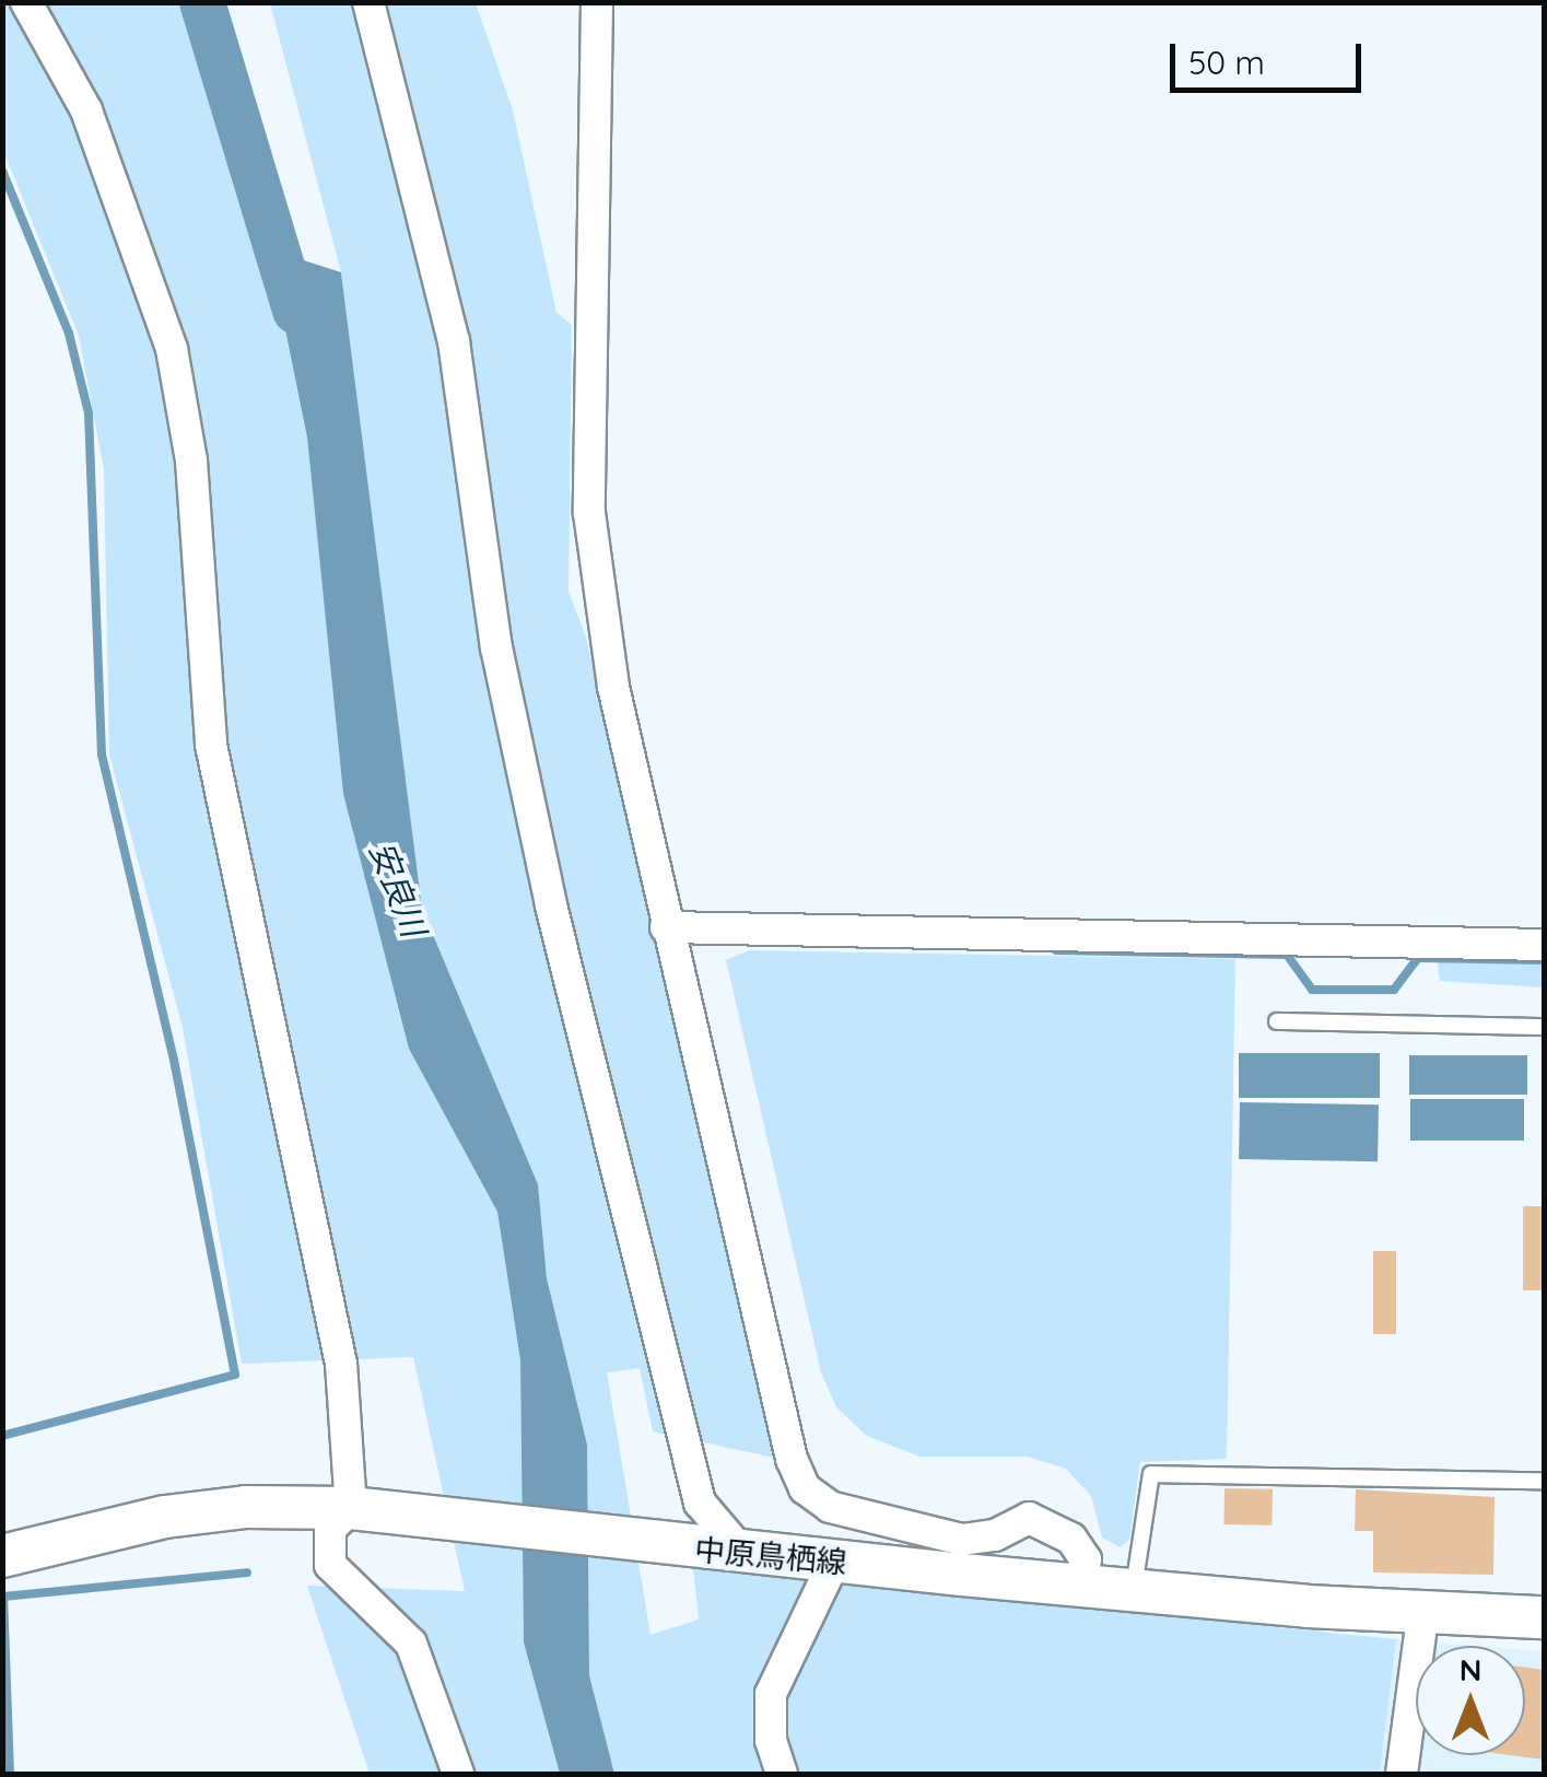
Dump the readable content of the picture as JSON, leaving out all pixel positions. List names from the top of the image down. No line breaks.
{"streets":{"main road":["中原鳥栖線"]},"water":["安良川"],"scale_bar":"50 m","north":"top"}
